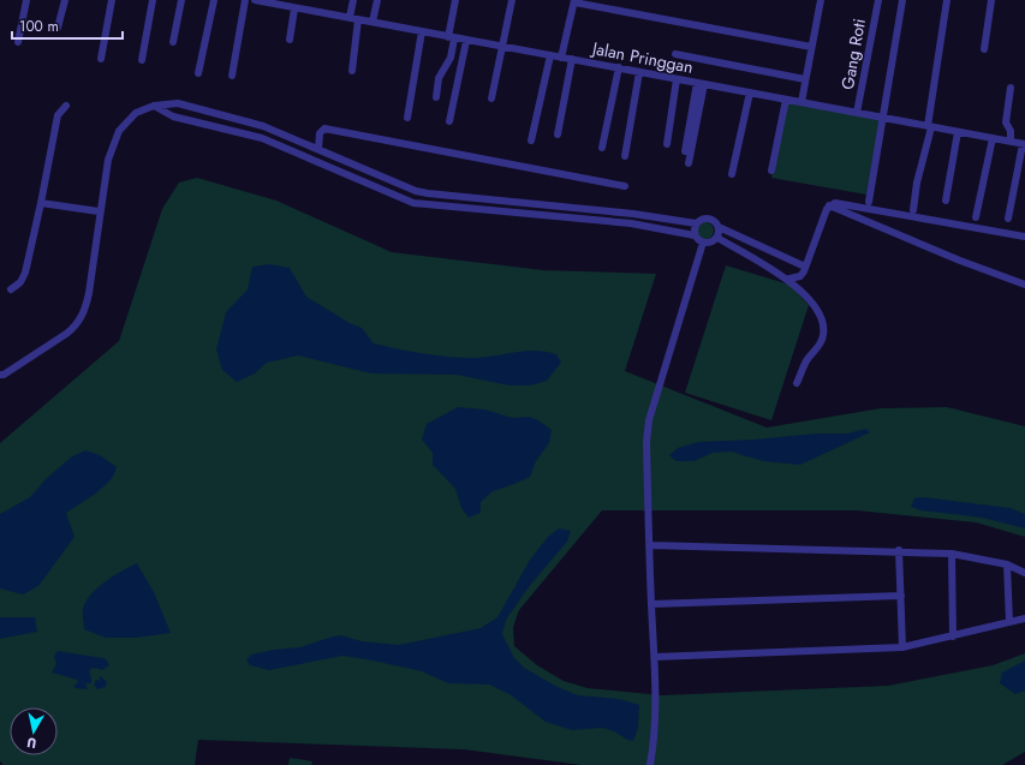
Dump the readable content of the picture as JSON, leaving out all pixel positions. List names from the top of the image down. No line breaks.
{"streets":{"street":["Gang Roti","Jalan Pringgan"]},"crossings":[["Gang Roti","Jalan Pringgan"]],"scale_bar":"100 m","north":"bottom"}
